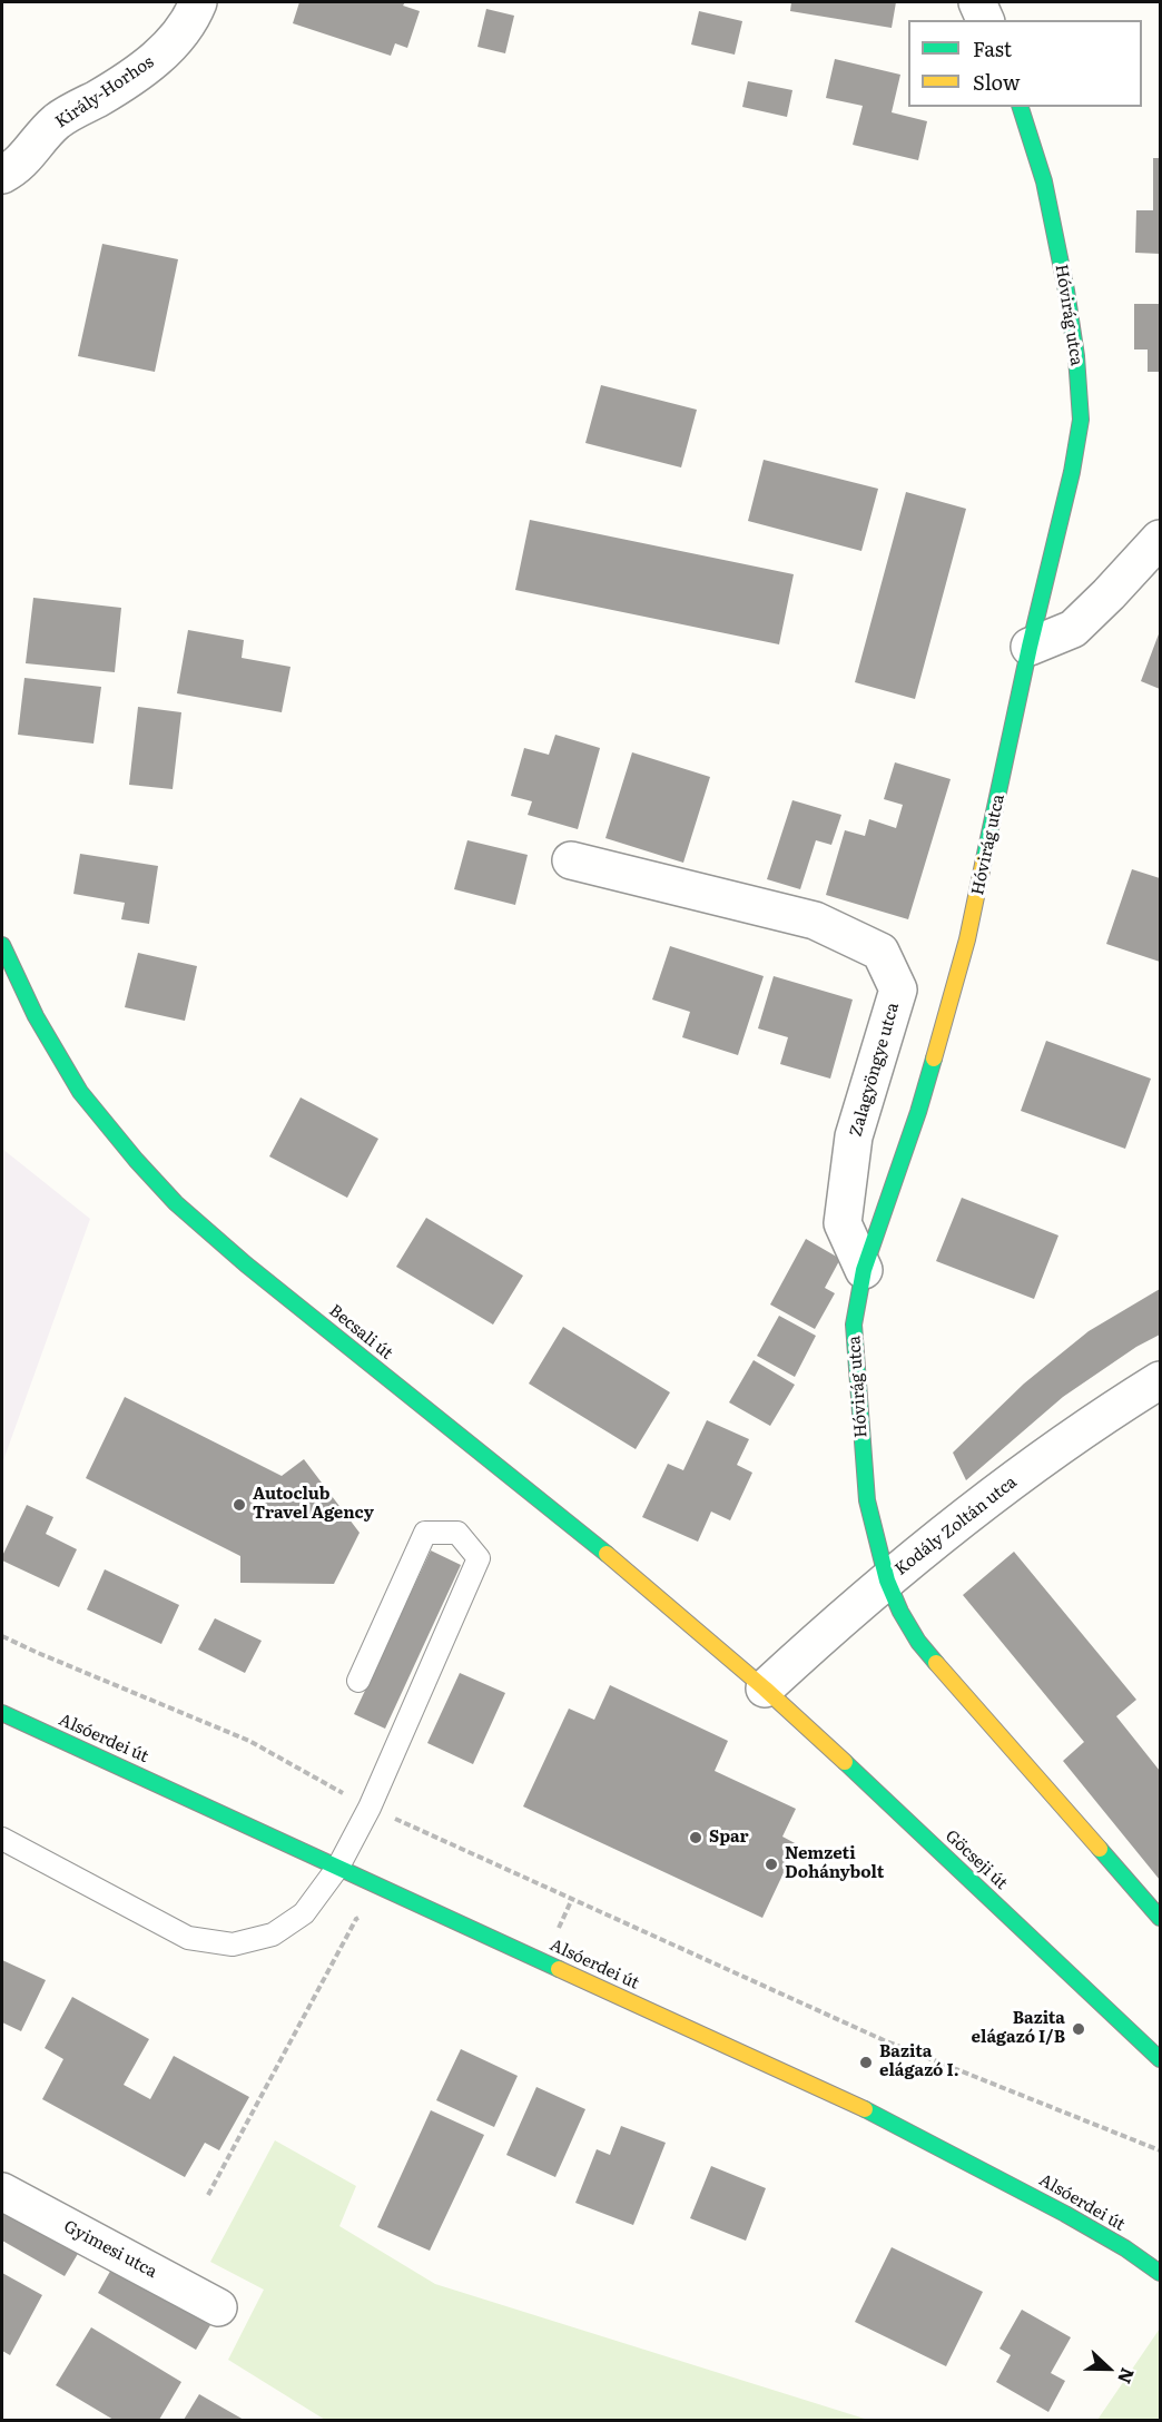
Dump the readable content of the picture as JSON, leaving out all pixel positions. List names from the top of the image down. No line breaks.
{"streets":{"main road":["Hóvirág utca","Becsali út","Alsóerdei út","Göcseji út"],"street":["Király-Horhos","Zalagyöngye utca","Kodály Zoltán utca","Gyimesi utca"]},"crossings":[["Hóvirág utca","Zalagyöngye utca"],["Hóvirág utca","Kodály Zoltán utca"],["Becsali út","Kodály Zoltán utca"],["Becsali út","Göcseji út"],["Kodály Zoltán utca","Göcseji út"]],"places":["Autoclub Travel Agency","Spar","Nemzeti Dohánybolt","Bazita elágazó I/B","Bazita elágazó I."],"legend":["Fast","Slow"],"north":"right"}
